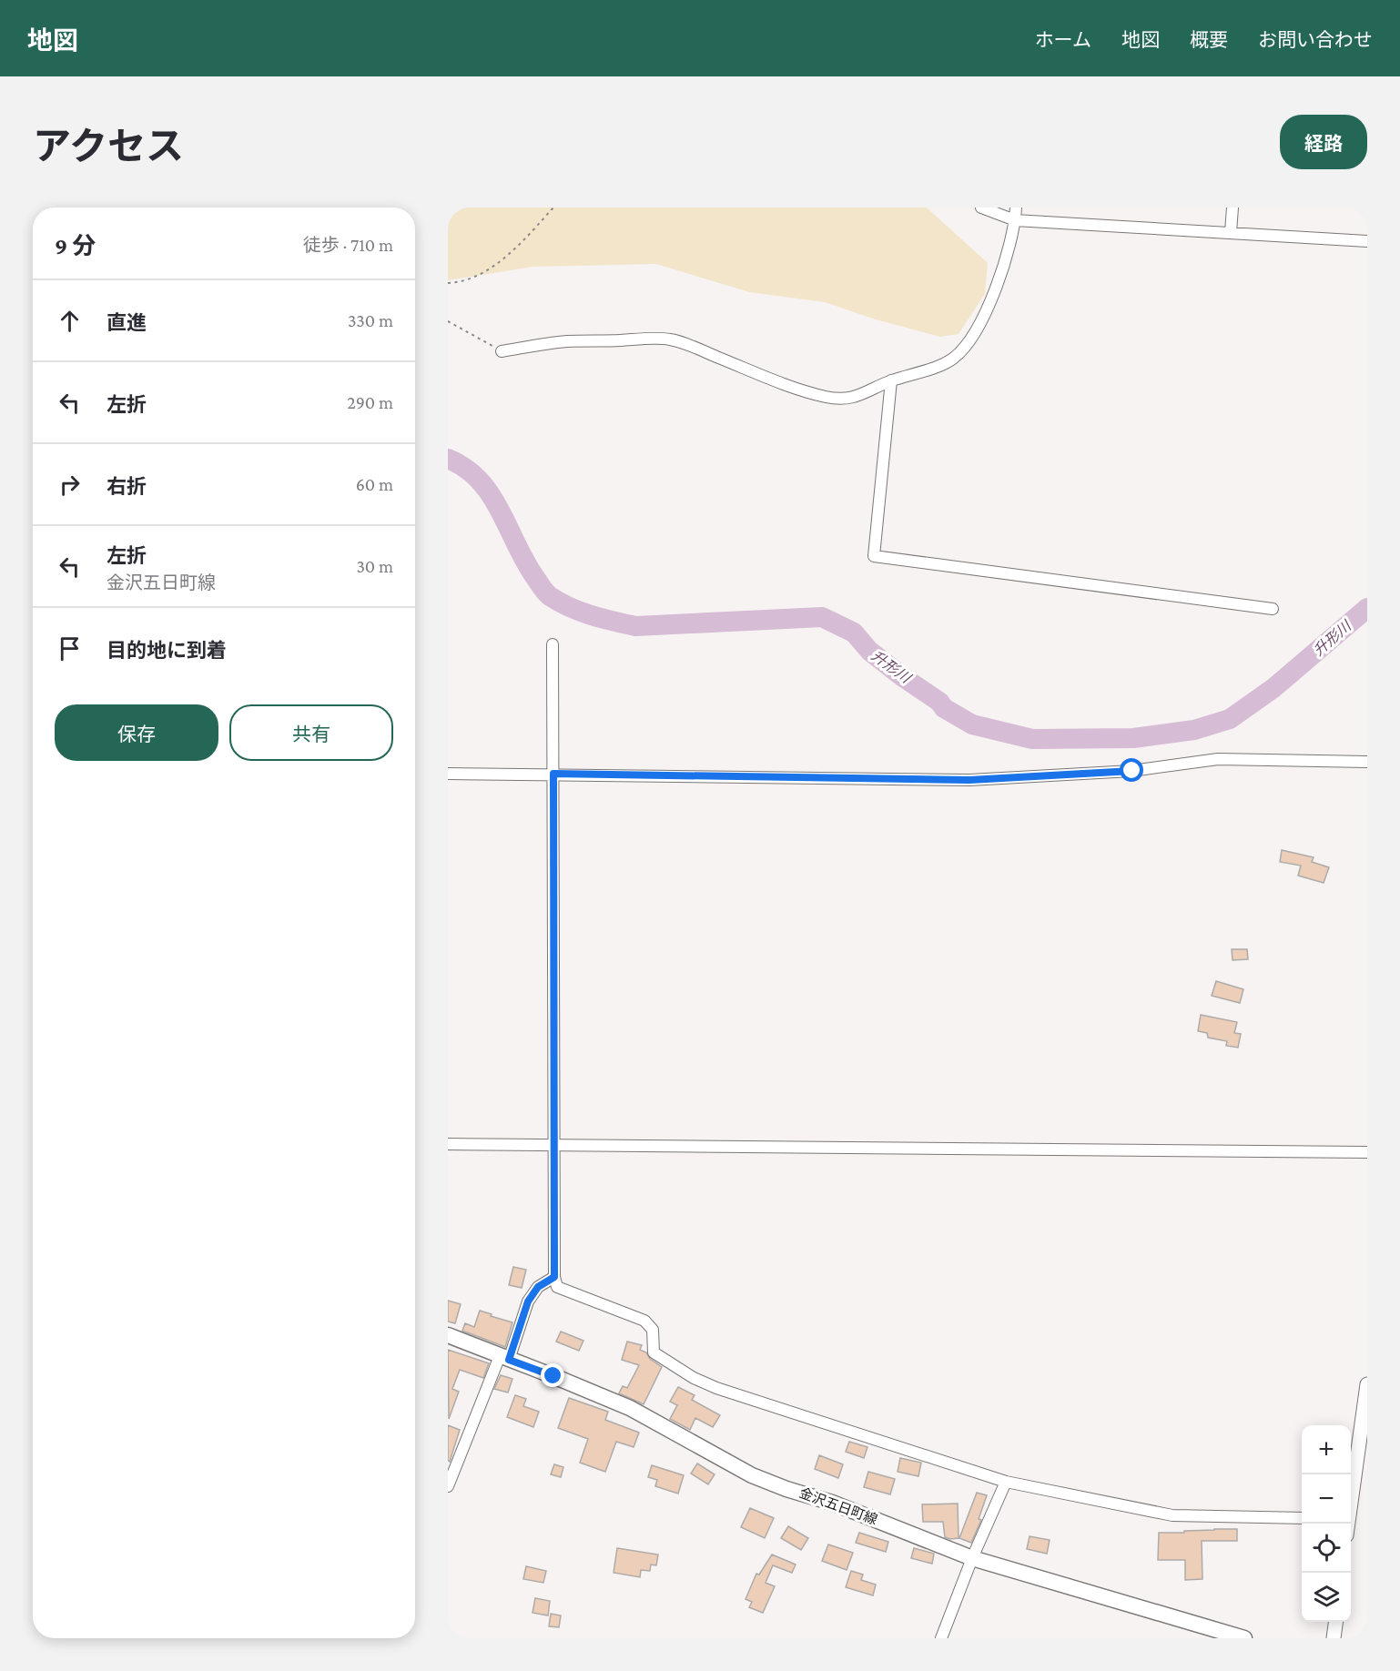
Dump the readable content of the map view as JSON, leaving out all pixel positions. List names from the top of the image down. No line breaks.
{"streets":{"main road":["金沢五日町線"]},"water":["升形川"],"page":{"header":"地図","nav":["ホーム","地図","概要","お問い合わせ"],"title":"アクセス","buttons":["経路",["保存","共有"]],"heading":["9 分","徒歩 · 710 m"],"list":[["直進","330 m"],["左折","290 m"],["右折","60 m"],["左折","金沢五日町線","30 m"],"目的地に到着"],"map_buttons":["+","−"]}}
